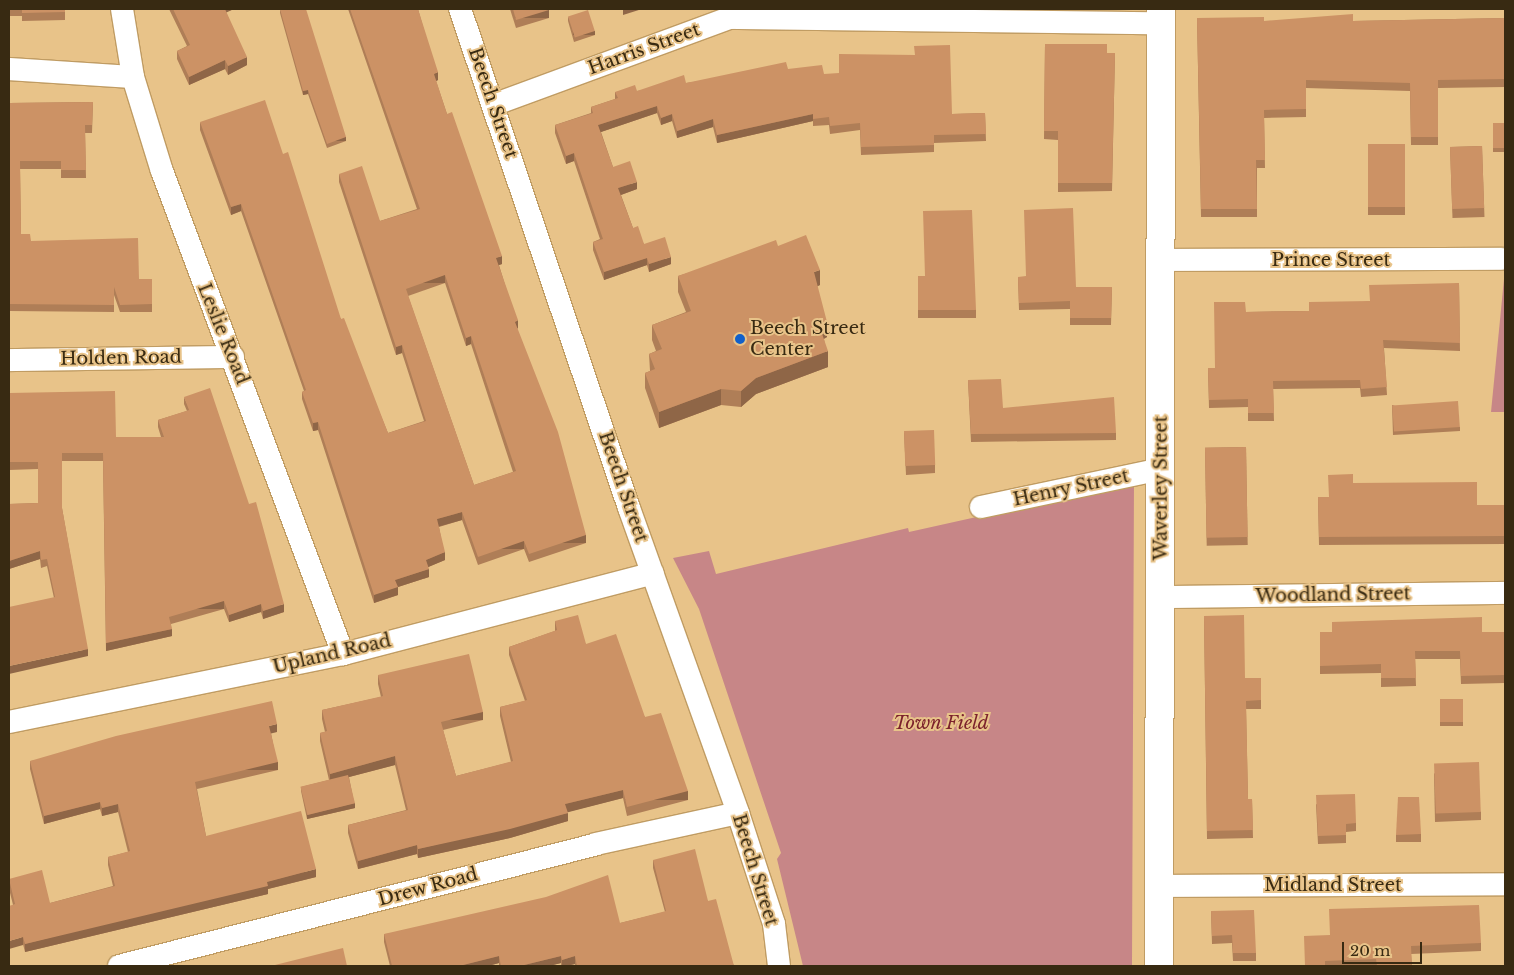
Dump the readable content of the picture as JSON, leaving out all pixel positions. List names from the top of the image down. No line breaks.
{"streets":{"street":["Harris Street","Beech Street","Prince Street","Leslie Road","Holden Road","Henry Street","Waverley Street","Woodland Street","Upland Road","Midland Street","Drew Road"]},"crossings":[["Harris Street","Beech Street"],["Harris Street","Waverley Street"],["Beech Street","Upland Road"],["Beech Street","Drew Road"],["Prince Street","Waverley Street"],["Leslie Road","Holden Road"],["Leslie Road","Upland Road"],["Henry Street","Waverley Street"],["Waverley Street","Woodland Street"],["Waverley Street","Midland Street"]],"parks":["Town Field"],"places":["Beech Street Center"],"scale_bar":"20 m"}
